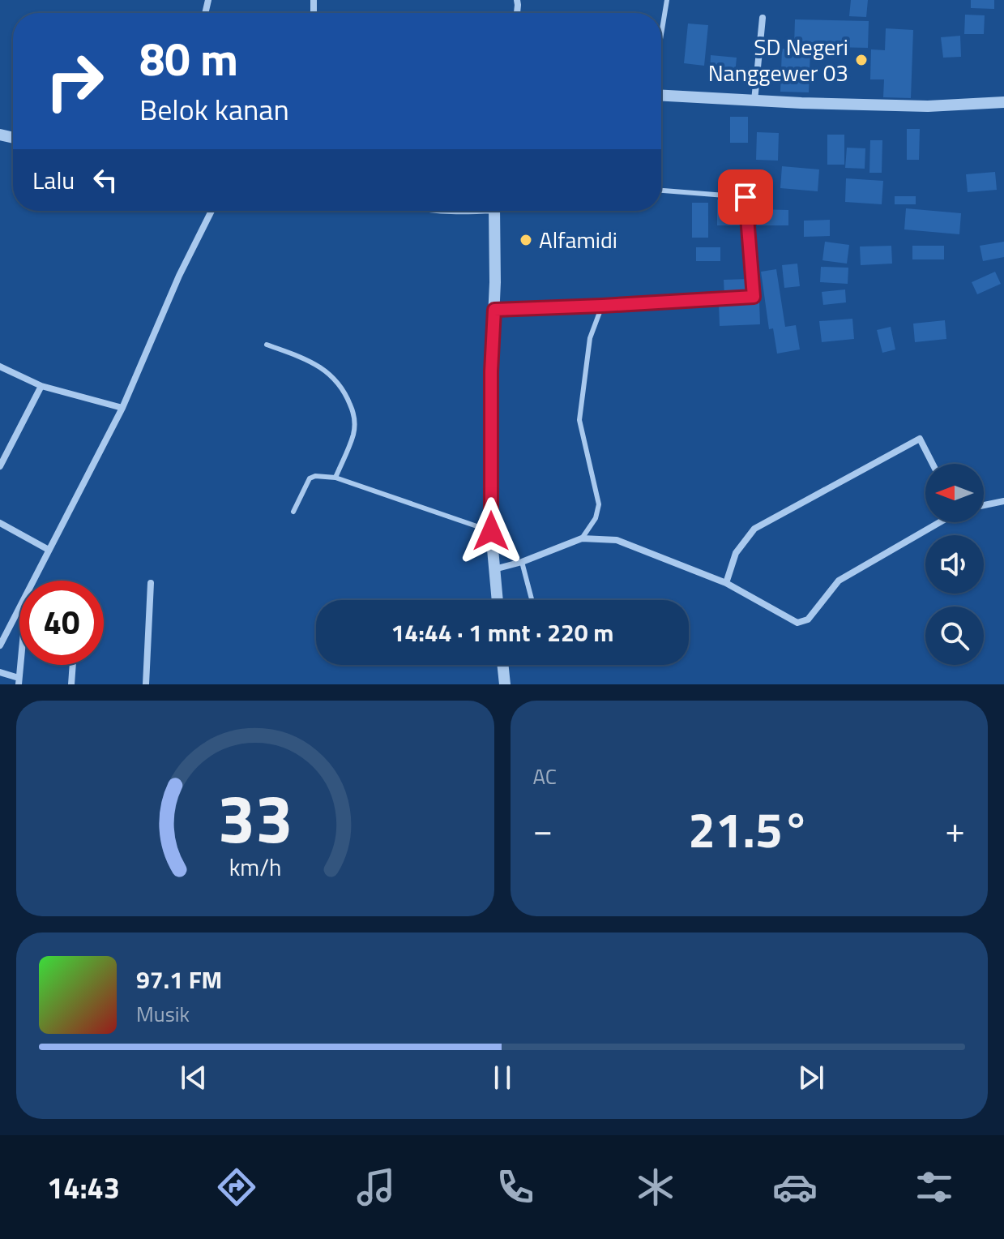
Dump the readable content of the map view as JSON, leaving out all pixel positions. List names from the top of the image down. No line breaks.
{"places":["SD Negeri Nanggewer 03","Alfamidi"],"north":"left","page":{"turn":["80 m","Belok kanan"],"then":"Lalu","limit":"40","trip":"14:44 · 1 mnt · 220 m","tile":"AC","heat":["−","21.5°","+"],"song":["97.1 FM","Musik"],"tabs":"14:43","gauge":["33","km/h"]}}
